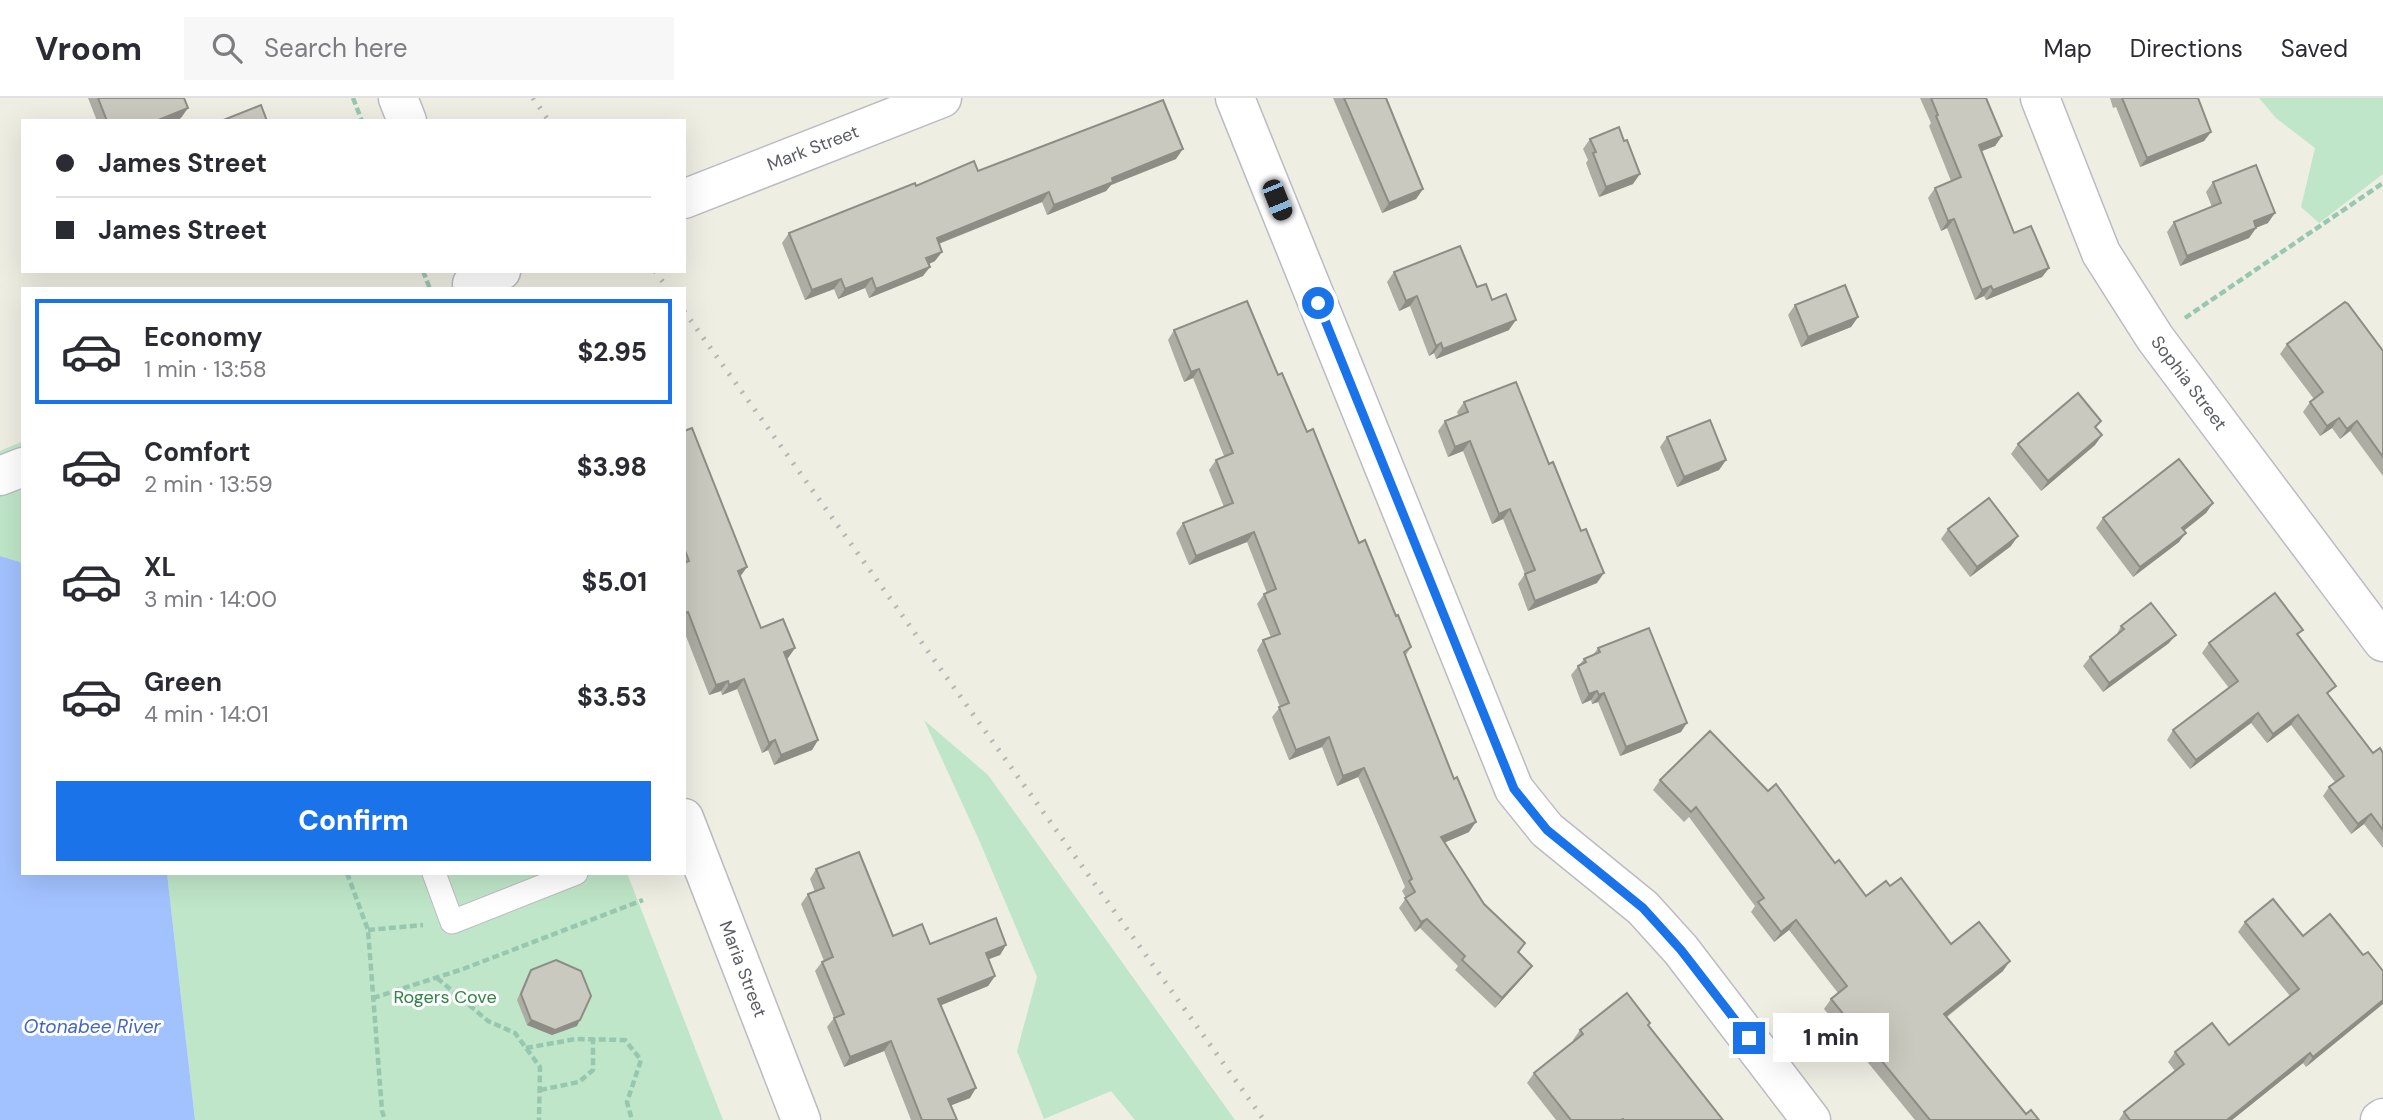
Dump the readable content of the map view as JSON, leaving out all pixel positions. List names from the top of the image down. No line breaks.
{"streets":{"street":["Mark Street","Sophia Street","Maria Street"]},"water":["Otonabee River"],"parks":["Rogers Cove"],"page":{"header":"Vroom","search":"Search here","nav":["Map","Directions","Saved"],"banner":["James Street","James Street"],"list":[{"name":"Economy","note":"1 min · 13:58","value":"$2.95"},{"name":"Comfort","note":"2 min · 13:59","value":"$3.98"},{"name":"XL","note":"3 min · 14:00","value":"$5.01"},{"name":"Green","note":"4 min · 14:01","value":"$3.53"}],"buttons":"Confirm","bubble":"1 min"}}
